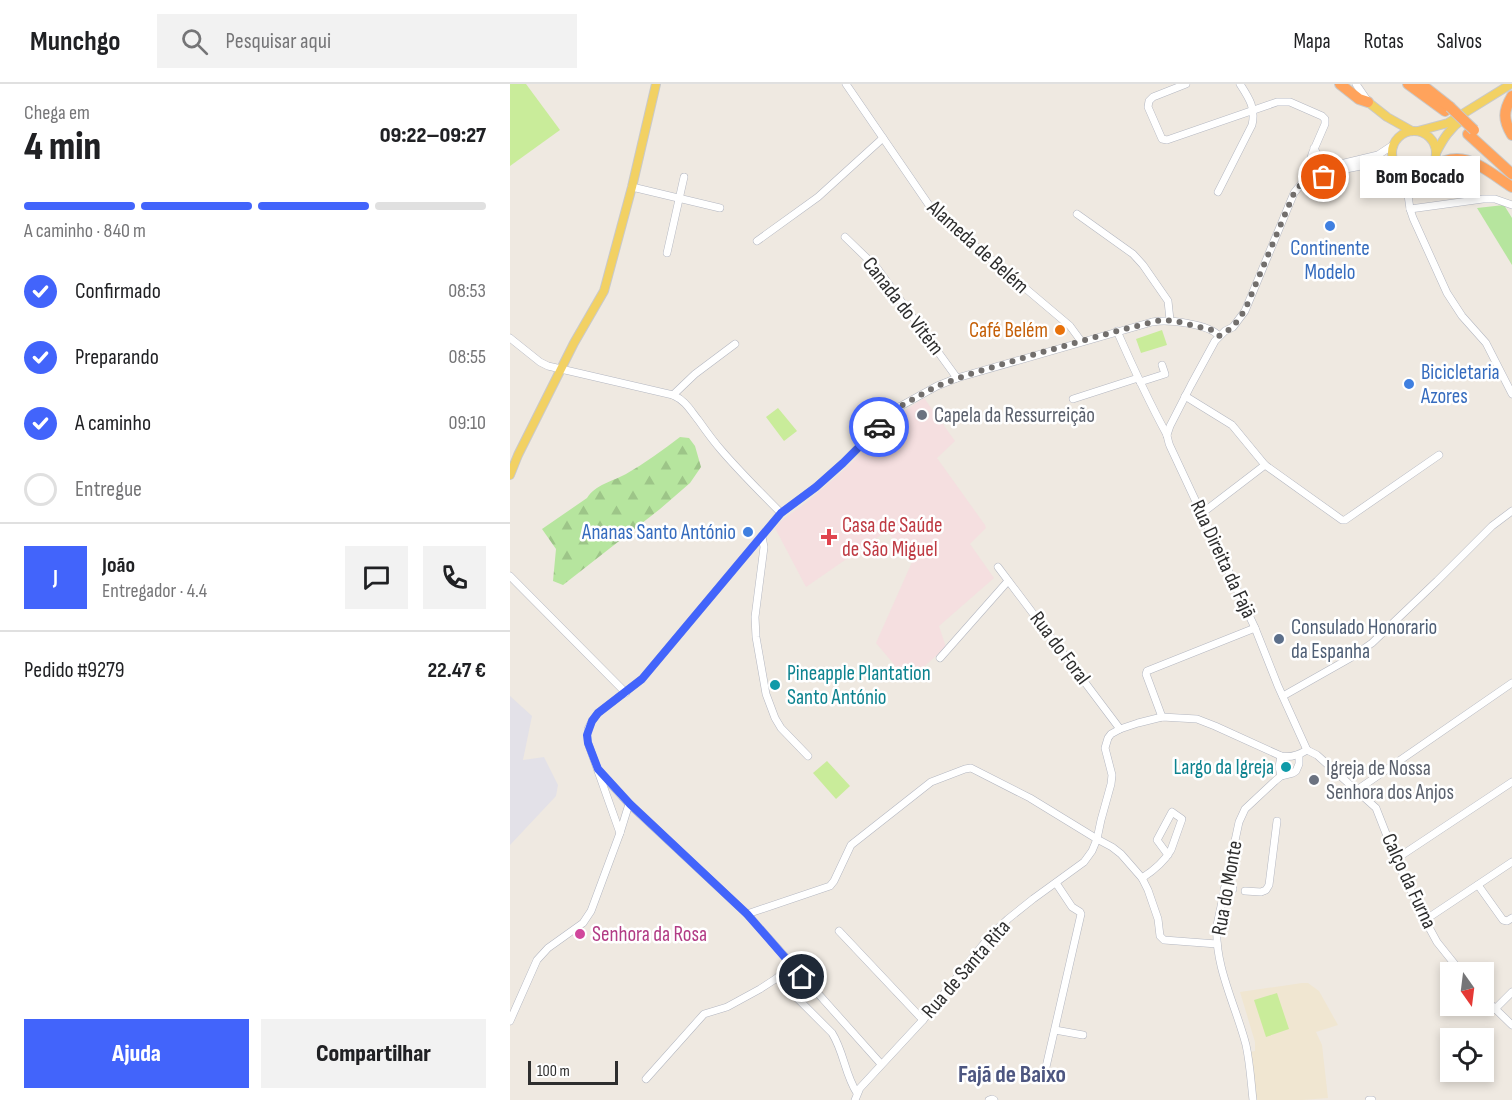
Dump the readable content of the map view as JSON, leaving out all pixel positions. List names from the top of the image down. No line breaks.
{"streets":{"street":["Alameda de Belém","Canada do Vitém","Rua Direita da Fajã","Rua do Foral","Calço da Furna","Rua do Monte","Rua de Santa Rita"]},"crossings":[["Rua Direita da Fajã","Calço da Furna"],["Rua do Foral","Rua de Santa Rita"]],"districts":["Fajã de Baixo"],"places":{"other":["Bom Bocado","Continente Modelo","Café Belém","Bicicletaria Azores","Capela da Ressurreição","Ananas Santo António","Consulado Honorario da Espanha","Pineapple Plantation Santo António","Largo da Igreja","Igreja de Nossa Senhora dos Anjos","Senhora da Rosa"],"health":["Casa de Saúde de São Miguel"]},"scale_bar":"100 m","north":"bottom","page":{"header":"Munchgo","search":"Pesquisar aqui","nav":["Mapa","Rotas","Salvos"],"heading":["4 min","Chega em","09:22–09:27"],"panel":["João","Entregador · 4.4","Pedido #9279","22.47 €"],"bubble":"Bom Bocado","bar":"A caminho · 840 m","list":[["Confirmado","08:53"],["Preparando","08:55"],["A caminho","09:10"],"Entregue"],"round":"J","buttons":["Ajuda","Compartilhar"],"scale":"100 m"}}
